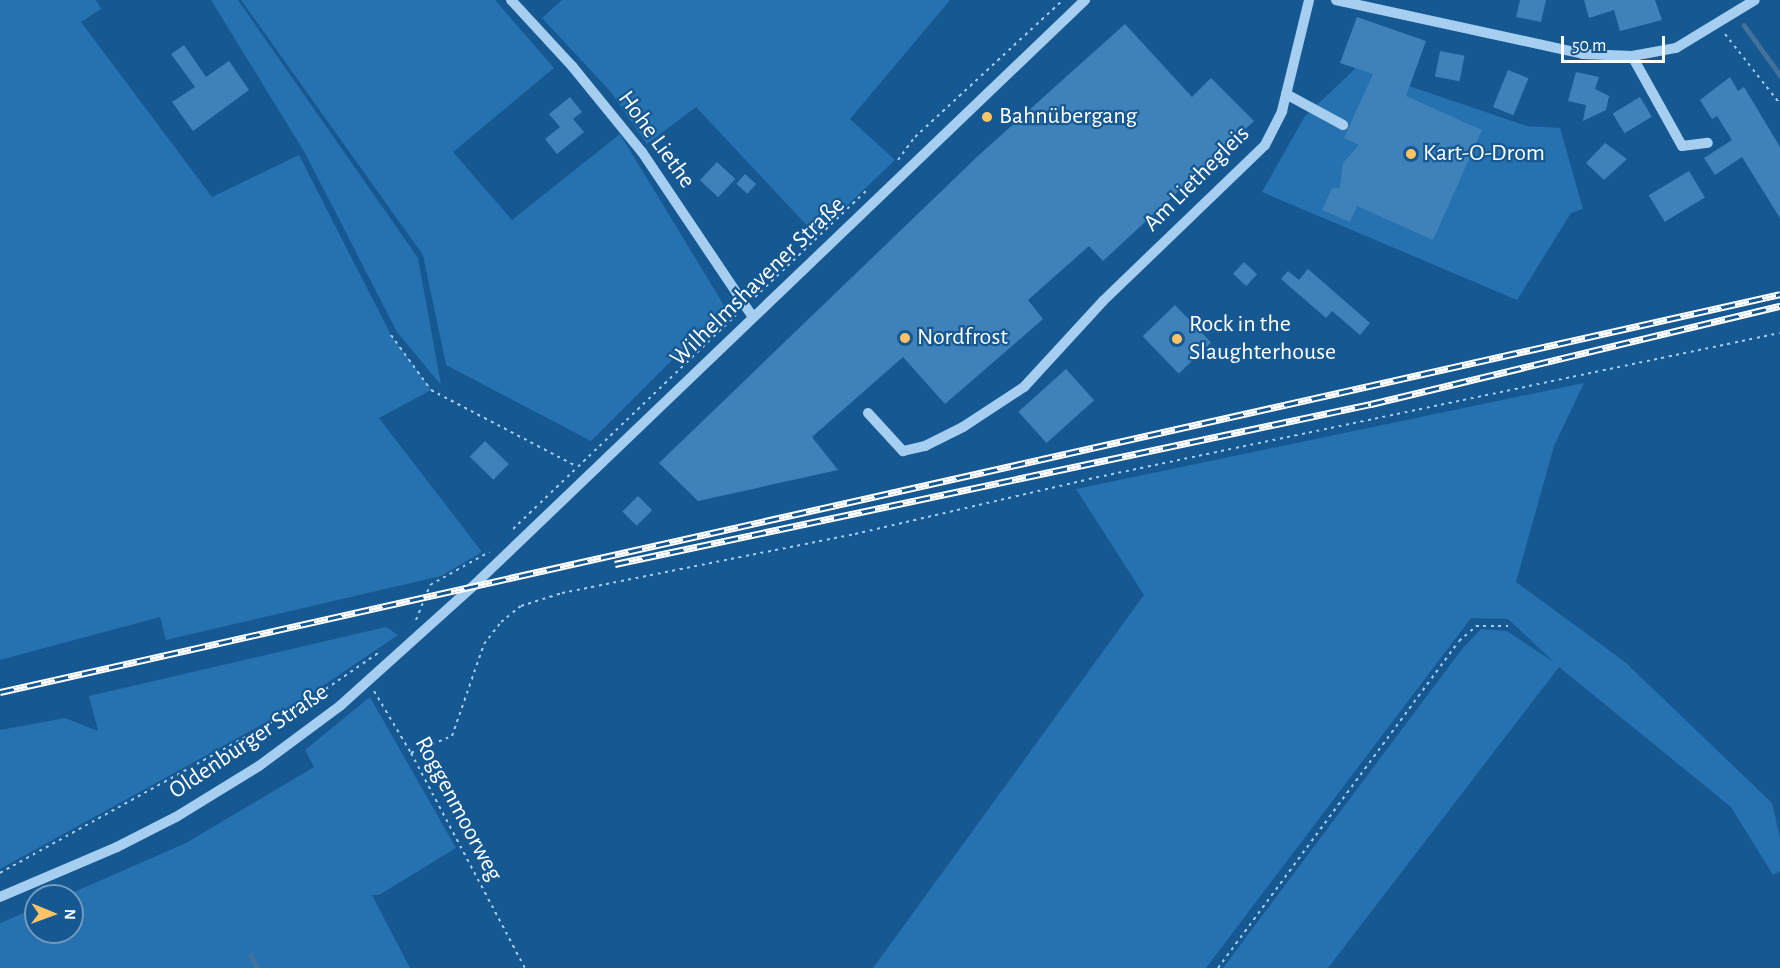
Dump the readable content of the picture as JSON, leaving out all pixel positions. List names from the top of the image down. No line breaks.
{"streets":{"street":["Hohe Liethe","Am Liethegleis","Wilhelmshavener Straße","Oldenburger Straße"],"path":["Roggenmoorweg"]},"crossings":[["Hohe Liethe","Wilhelmshavener Straße"],["Wilhelmshavener Straße","Oldenburger Straße"],["Oldenburger Straße","Roggenmoorweg"]],"places":["Bahnübergang","Kart-O-Drom","Nordfrost","Rock in the Slaughterhouse"],"scale_bar":"50 m","north":"right"}
